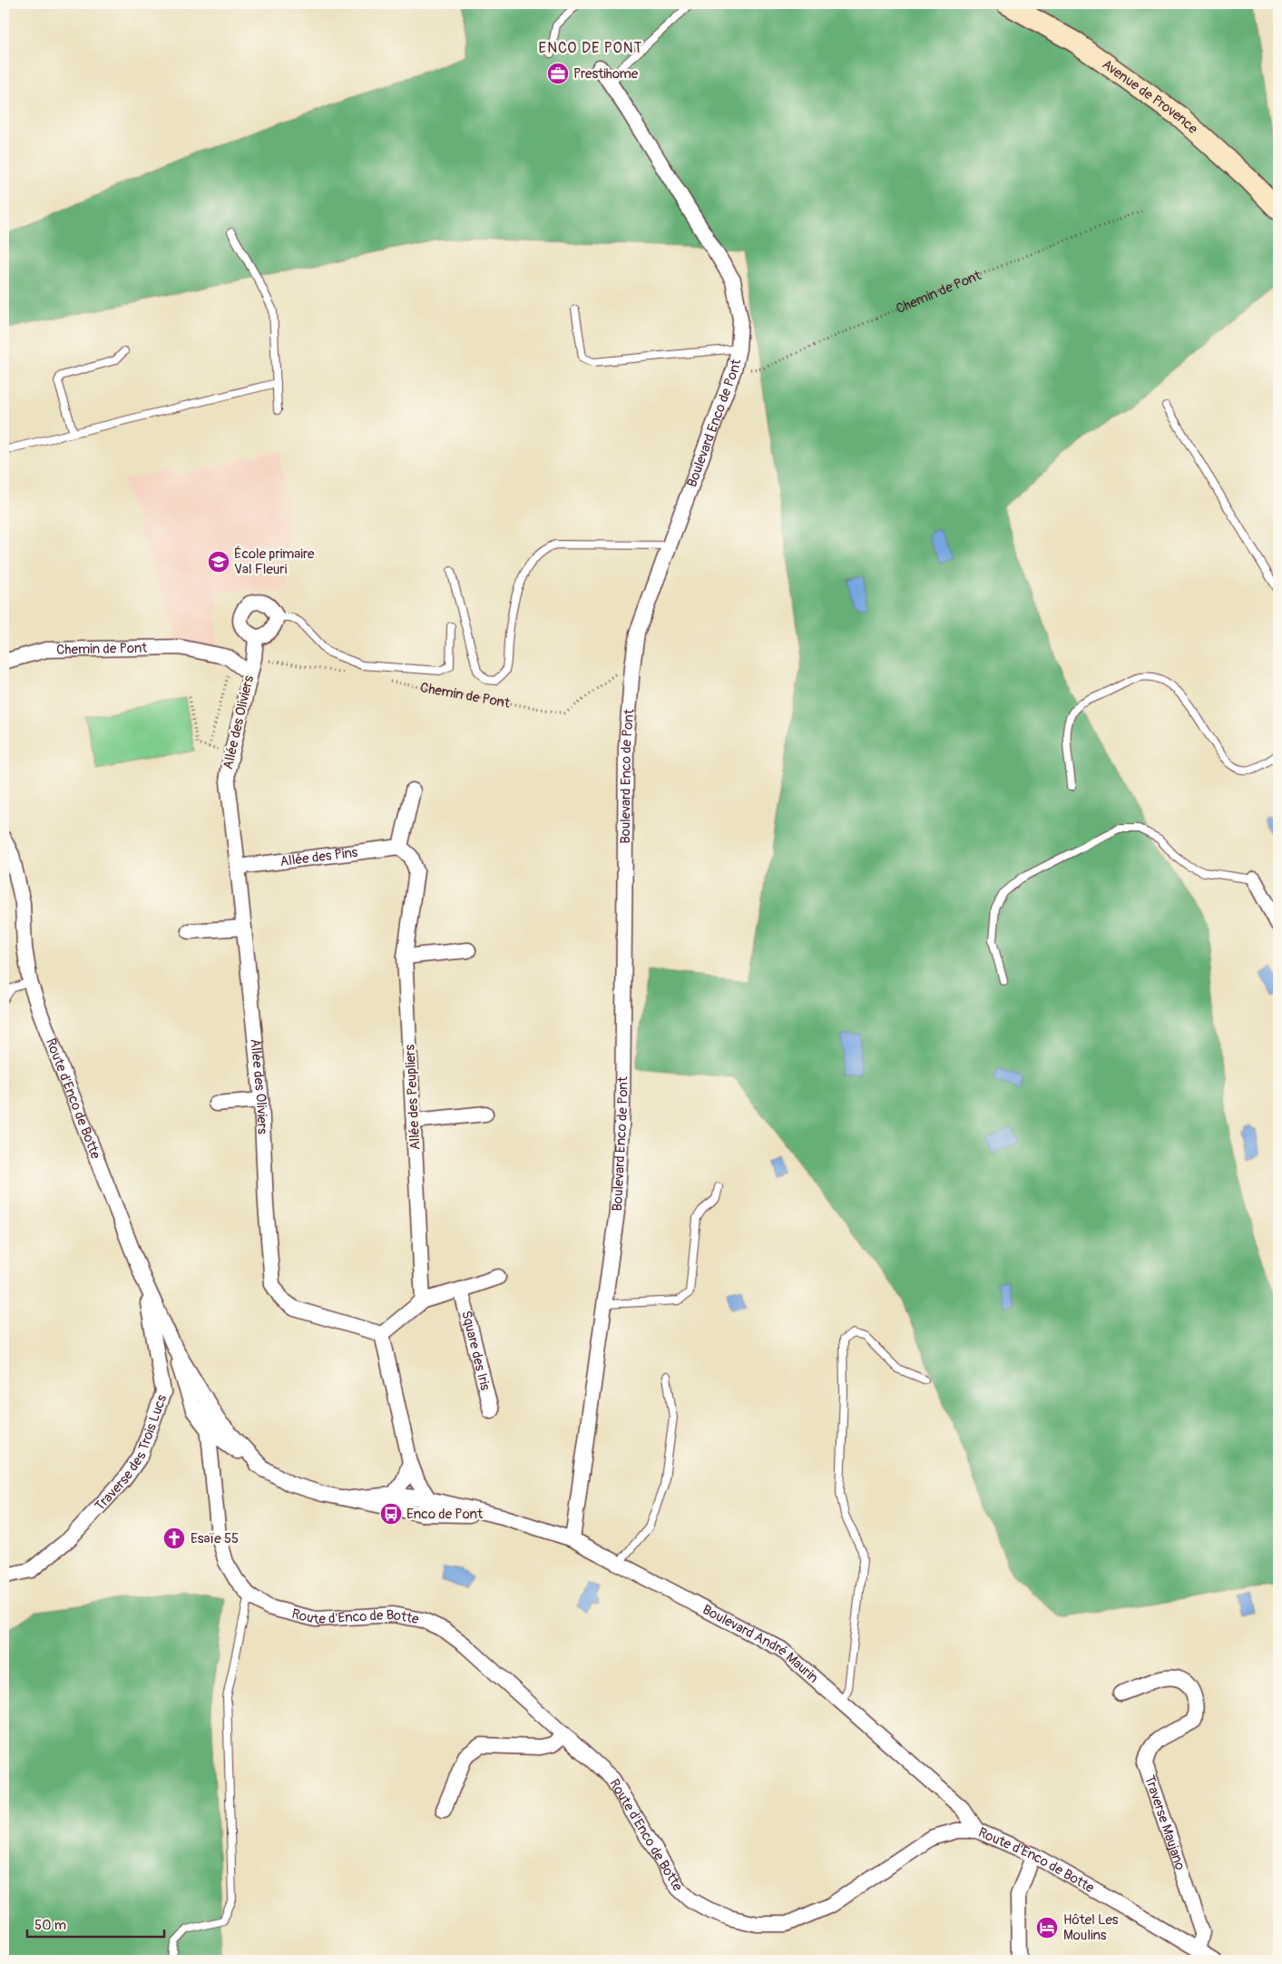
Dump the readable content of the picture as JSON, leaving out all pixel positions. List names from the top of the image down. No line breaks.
{"streets":{"main road":["Avenue de Provence"],"street":["Chemin de Pont","Boulevard Enco de Pont","Allée des Oliviers","Allée des Pins","Allée des Peupliers","Route d'Enco de Botte","Square des Iris","Traverse des Trois Lucs","Boulevard André Maurin","Traverse Maujano"]},"crossings":[["Chemin de Pont","Boulevard Enco de Pont"],["Chemin de Pont","Allée des Oliviers"],["Boulevard Enco de Pont","Boulevard André Maurin"],["Allée des Oliviers","Allée des Pins"],["Allée des Pins","Allée des Peupliers"],["Route d'Enco de Botte","Traverse des Trois Lucs"],["Route d'Enco de Botte","Boulevard André Maurin"],["Route d'Enco de Botte","Traverse Maujano"]],"districts":["ENCO DE PONT"],"places":{"office":["Prestihome"],"school or university":["École primaire Val Fleuri"],"bus stop":["Enco de Pont"],"church":["Esaïe 55"],"hotel":["Hôtel Les Moulins"]},"scale_bar":"50 m"}
